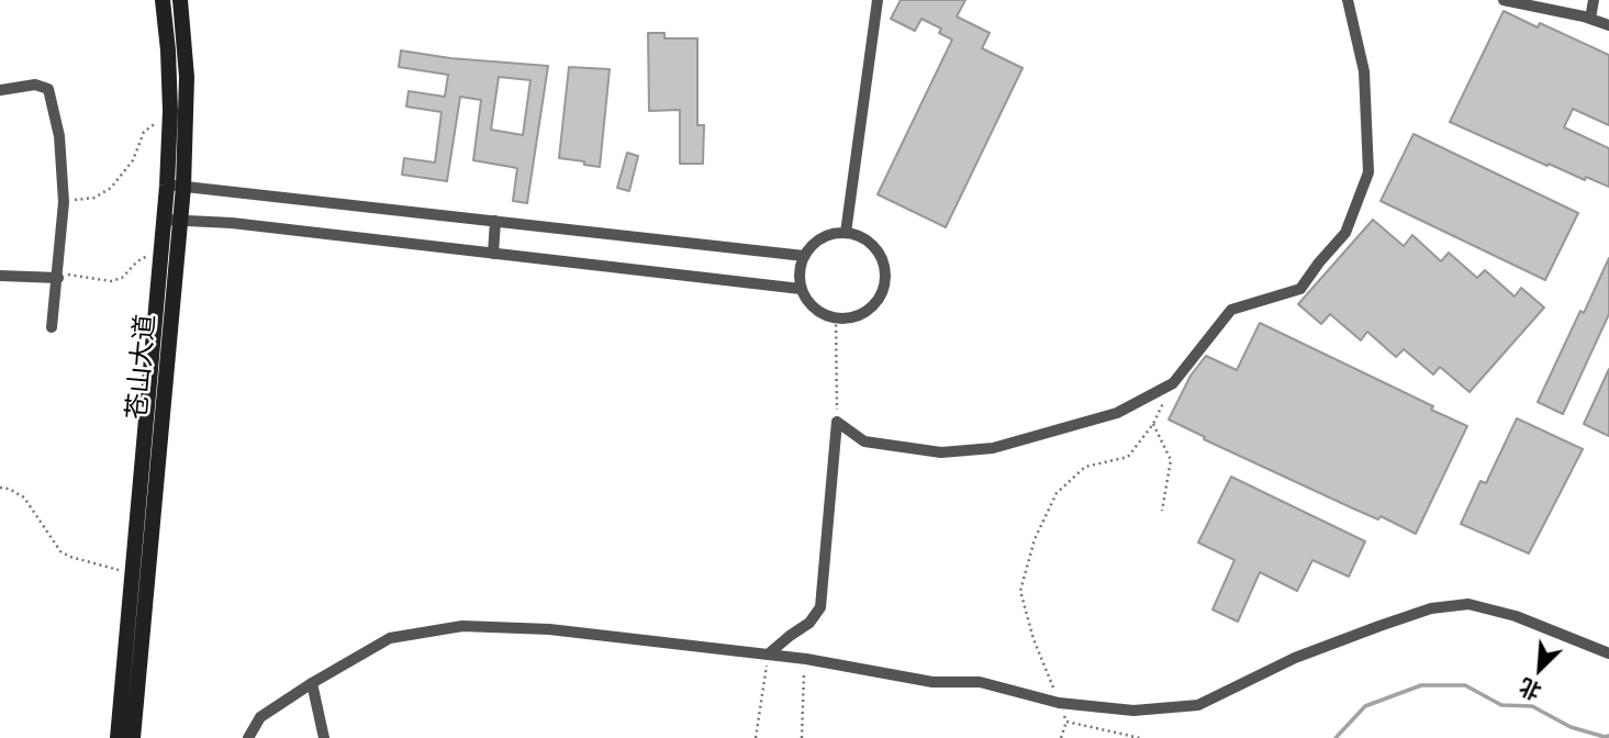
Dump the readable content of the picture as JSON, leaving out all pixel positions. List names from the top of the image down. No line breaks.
{"streets":{"main road":["苍山大道"]},"north":"bottom left"}
